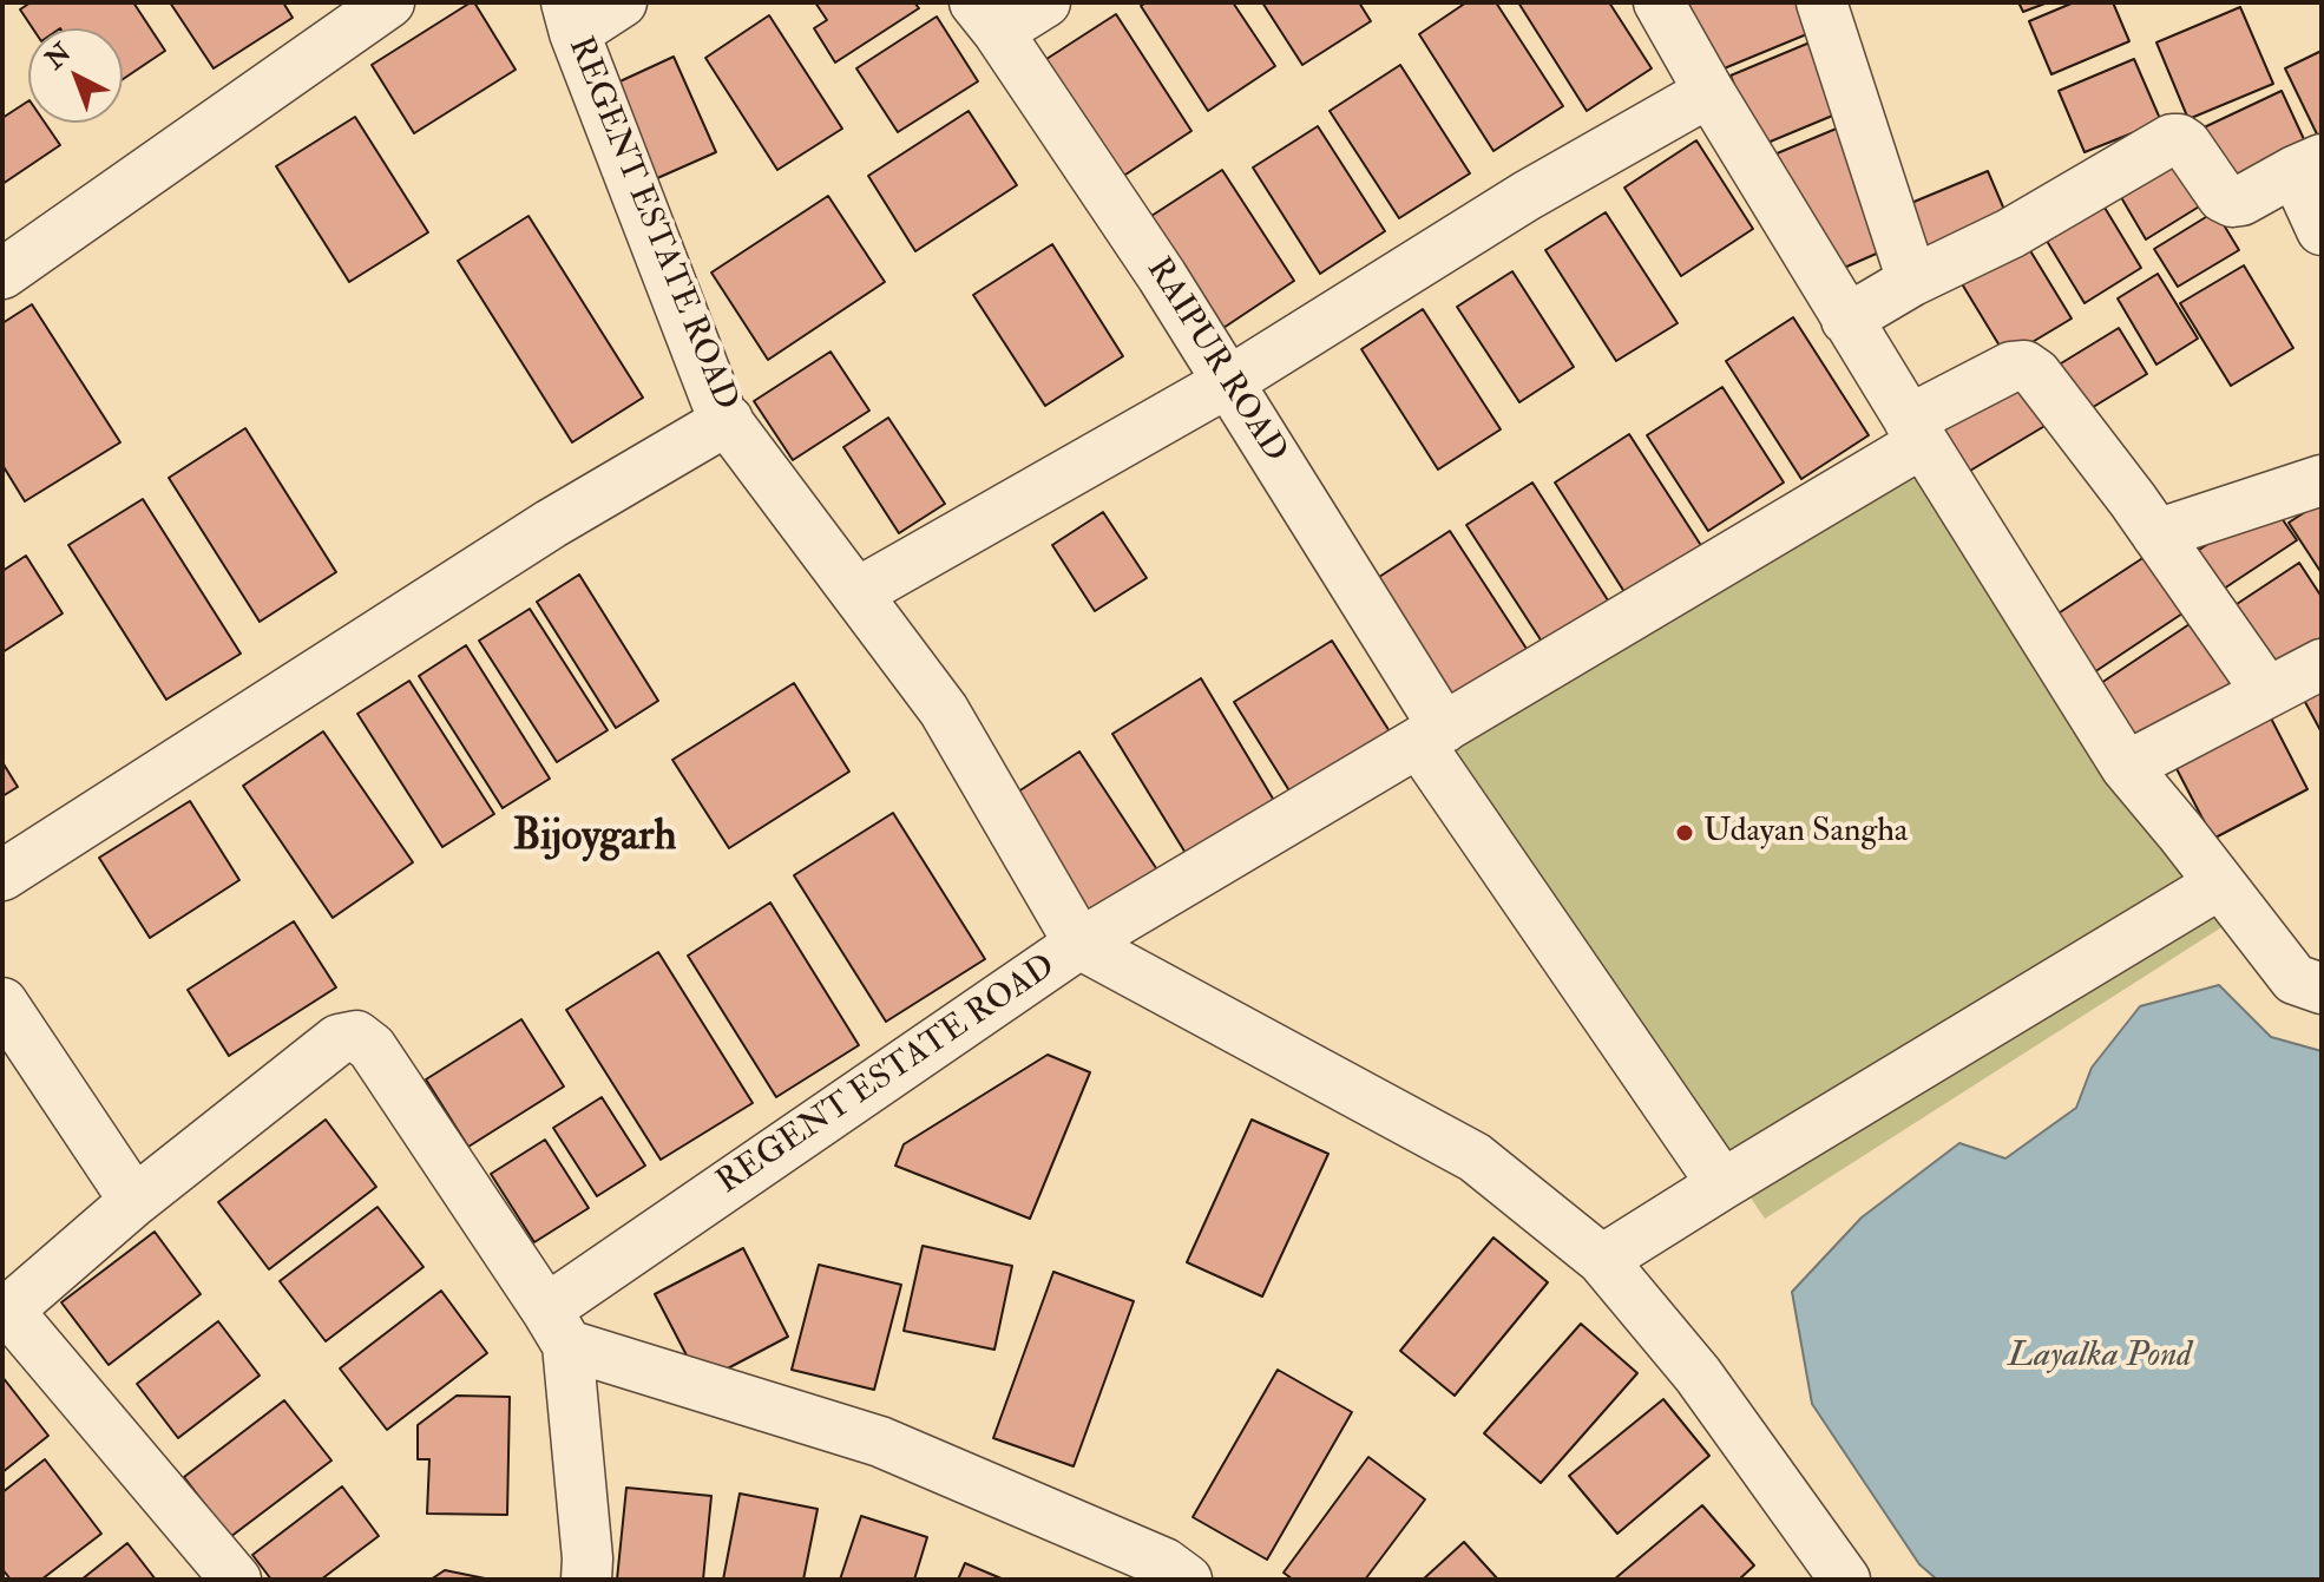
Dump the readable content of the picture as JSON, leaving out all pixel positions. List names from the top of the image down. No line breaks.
{"streets":{"street":["REGENT ESTATE ROAD","RAIPUR ROAD"]},"districts":["Bijoygarh"],"water":["Layalka Pond"],"places":["Udayan Sangha"],"north":"top left"}
